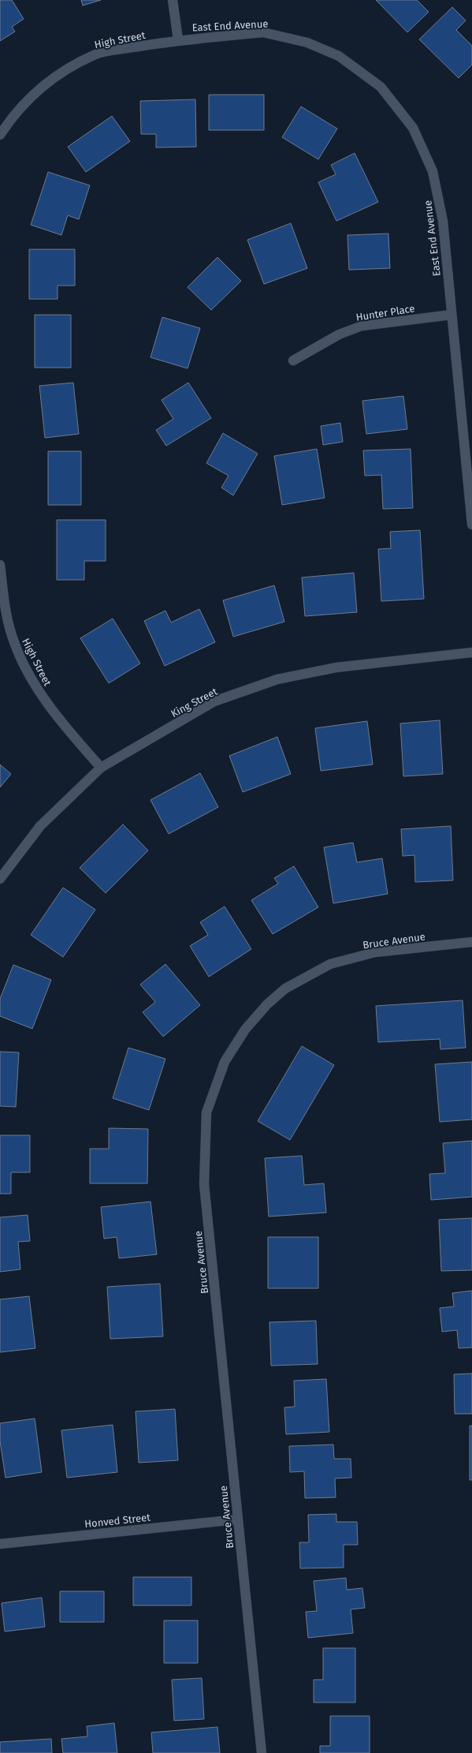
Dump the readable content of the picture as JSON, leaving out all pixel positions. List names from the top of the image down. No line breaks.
{"streets":{"street":["East End Avenue","High Street","Hunter Place","King Street","Bruce Avenue","Honved Street"]},"crossings":[["East End Avenue","High Street"],["East End Avenue","Hunter Place"],["High Street","King Street"],["Bruce Avenue","Honved Street"]]}
